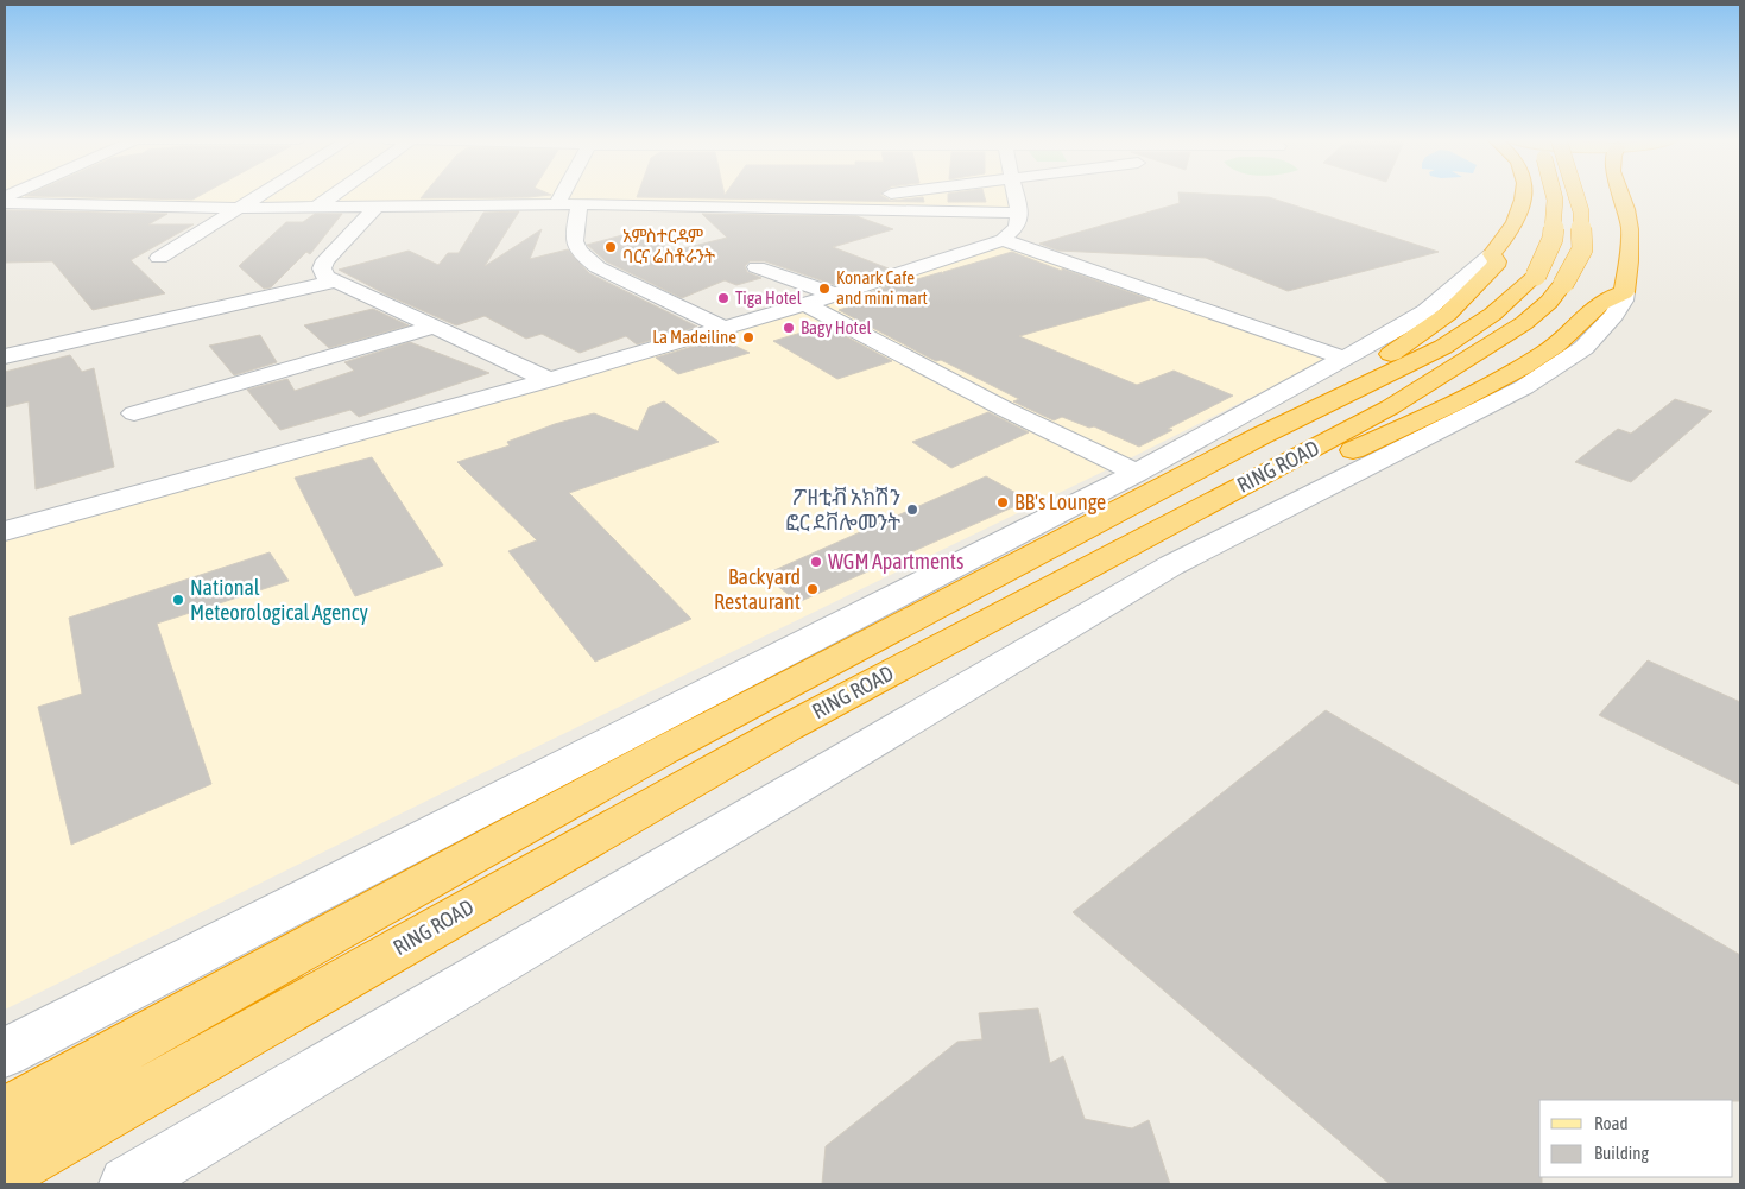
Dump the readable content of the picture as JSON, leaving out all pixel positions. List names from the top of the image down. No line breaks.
{"streets":{"highway":["RING ROAD"]},"places":["አምስተርዳም ባርና ሬስቶራንት","Konark Cafe and mini mart","Tiga Hotel","Bagy Hotel","La Madeiline","BB's Lounge","ፖዘቲቭ አክሽን ፎር ደቨሎመንት","WGM Apartments","Backyard Restaurant","National Meteorological Agency"],"legend":["Road","Building"]}
